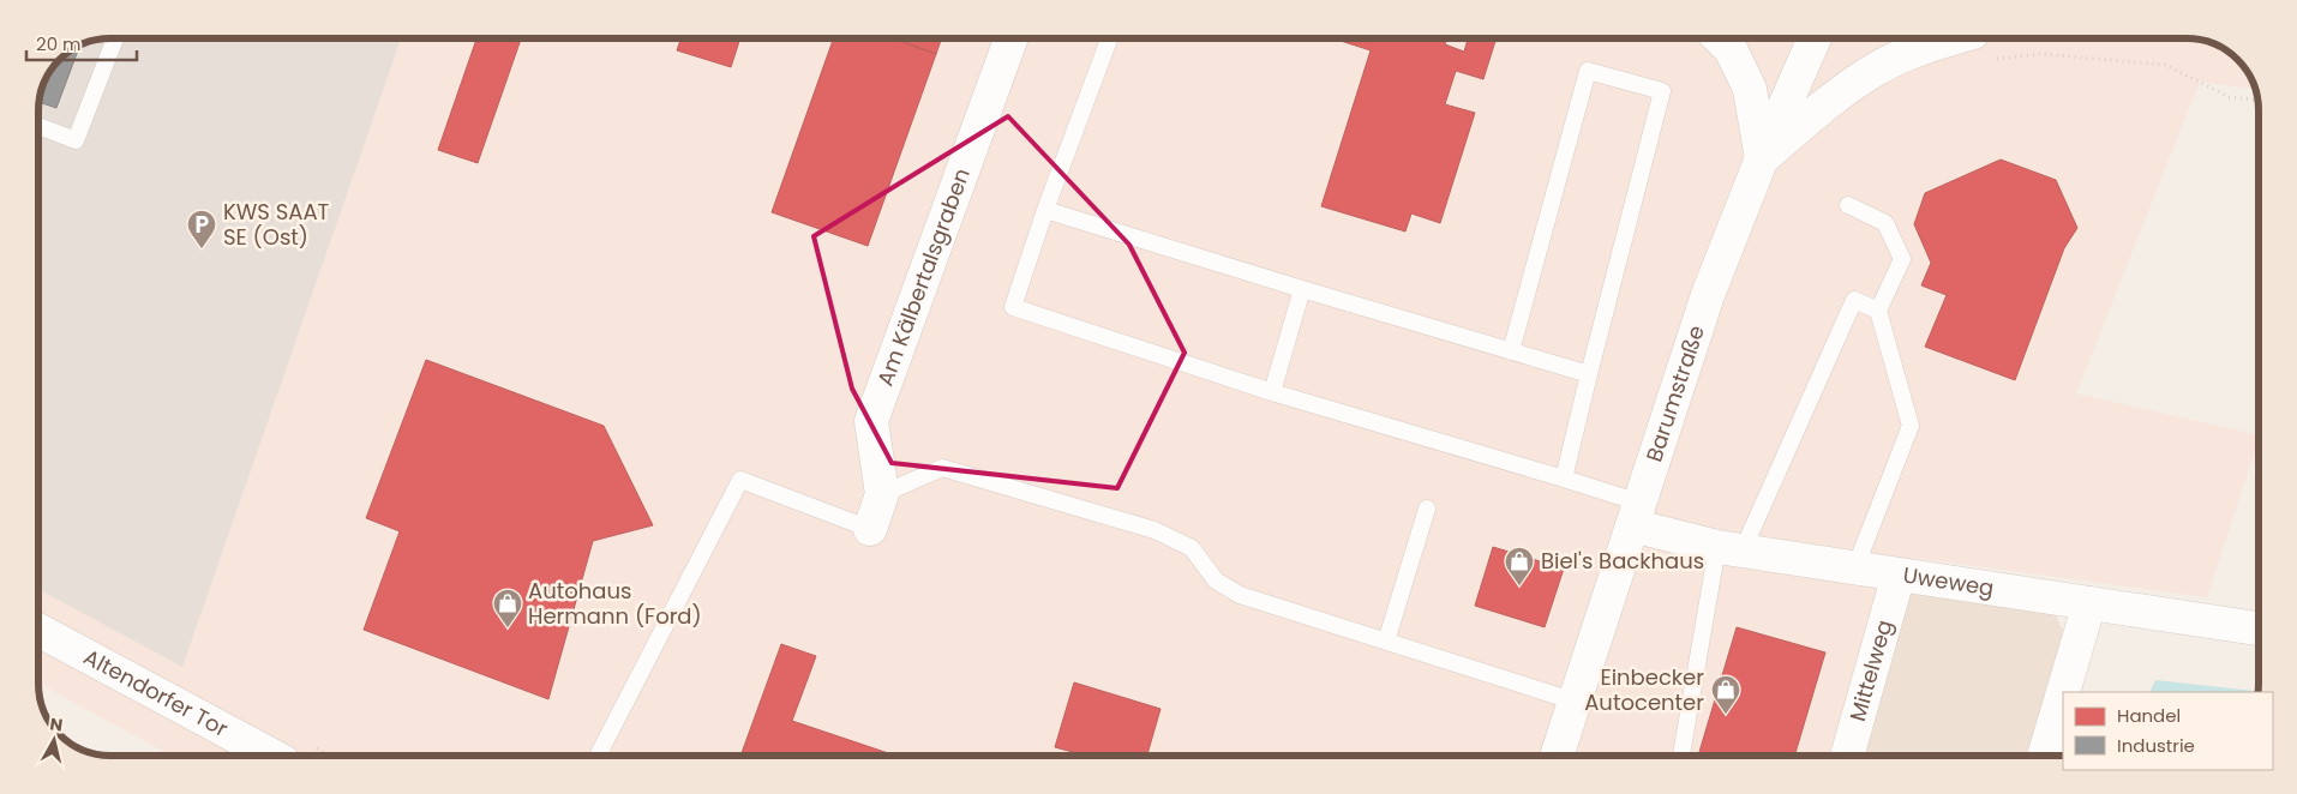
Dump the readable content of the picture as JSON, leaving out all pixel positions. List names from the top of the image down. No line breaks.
{"streets":{"street":["Am Kälbertalsgraben","Barumstraße","Uweweg","Mittelweg","Altendorfer Tor"]},"crossings":[["Barumstraße","Uweweg"],["Uweweg","Mittelweg"]],"places":{"parking":["KWS SAAT SE (Ost)"],"shop":["Biel's Backhaus","Autohaus Hermann (Ford)","Einbecker Autocenter"]},"legend":["Handel","Industrie"],"scale_bar":"20 m","north":"top"}
